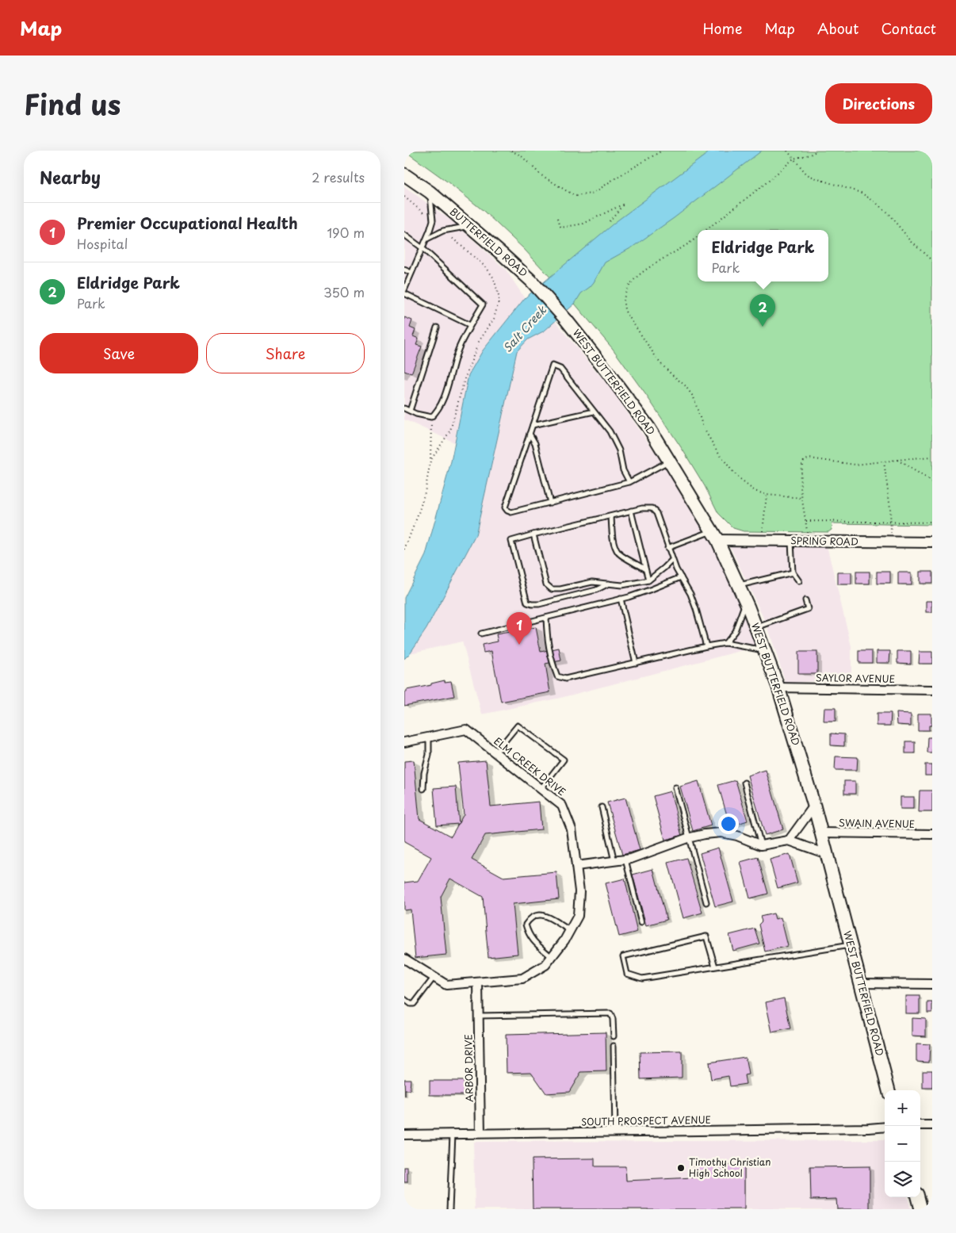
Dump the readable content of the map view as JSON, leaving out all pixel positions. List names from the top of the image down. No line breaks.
{"streets":{"main road":["BUTTERFIELD ROAD","WEST BUTTERFIELD ROAD"],"street":["SPRING ROAD","SAYLOR AVENUE","ELM CREEK DRIVE","SWAIN AVENUE","ARBOR DRIVE","SOUTH PROSPECT AVENUE"]},"crossings":[["BUTTERFIELD ROAD","WEST BUTTERFIELD ROAD"],["WEST BUTTERFIELD ROAD","SPRING ROAD"],["WEST BUTTERFIELD ROAD","SAYLOR AVENUE"],["WEST BUTTERFIELD ROAD","SWAIN AVENUE"],["ELM CREEK DRIVE","ARBOR DRIVE"],["ARBOR DRIVE","SOUTH PROSPECT AVENUE"]],"water":["Salt Creek"],"places":["Timothy Christian High School"],"page":{"header":"Map","nav":["Home","Map","About","Contact"],"title":"Find us","buttons":["Directions",["Save","Share"]],"heading":["Nearby","2 results"],"list":[{"mark":"1","name":"Premier Occupational Health","note":"Hospital","value":"190 m"},{"mark":"2","name":"Eldridge Park","note":"Park","value":"350 m"}],"popup":["Eldridge Park","Park"],"pins":["2","1"],"map_buttons":["+","−"]}}
